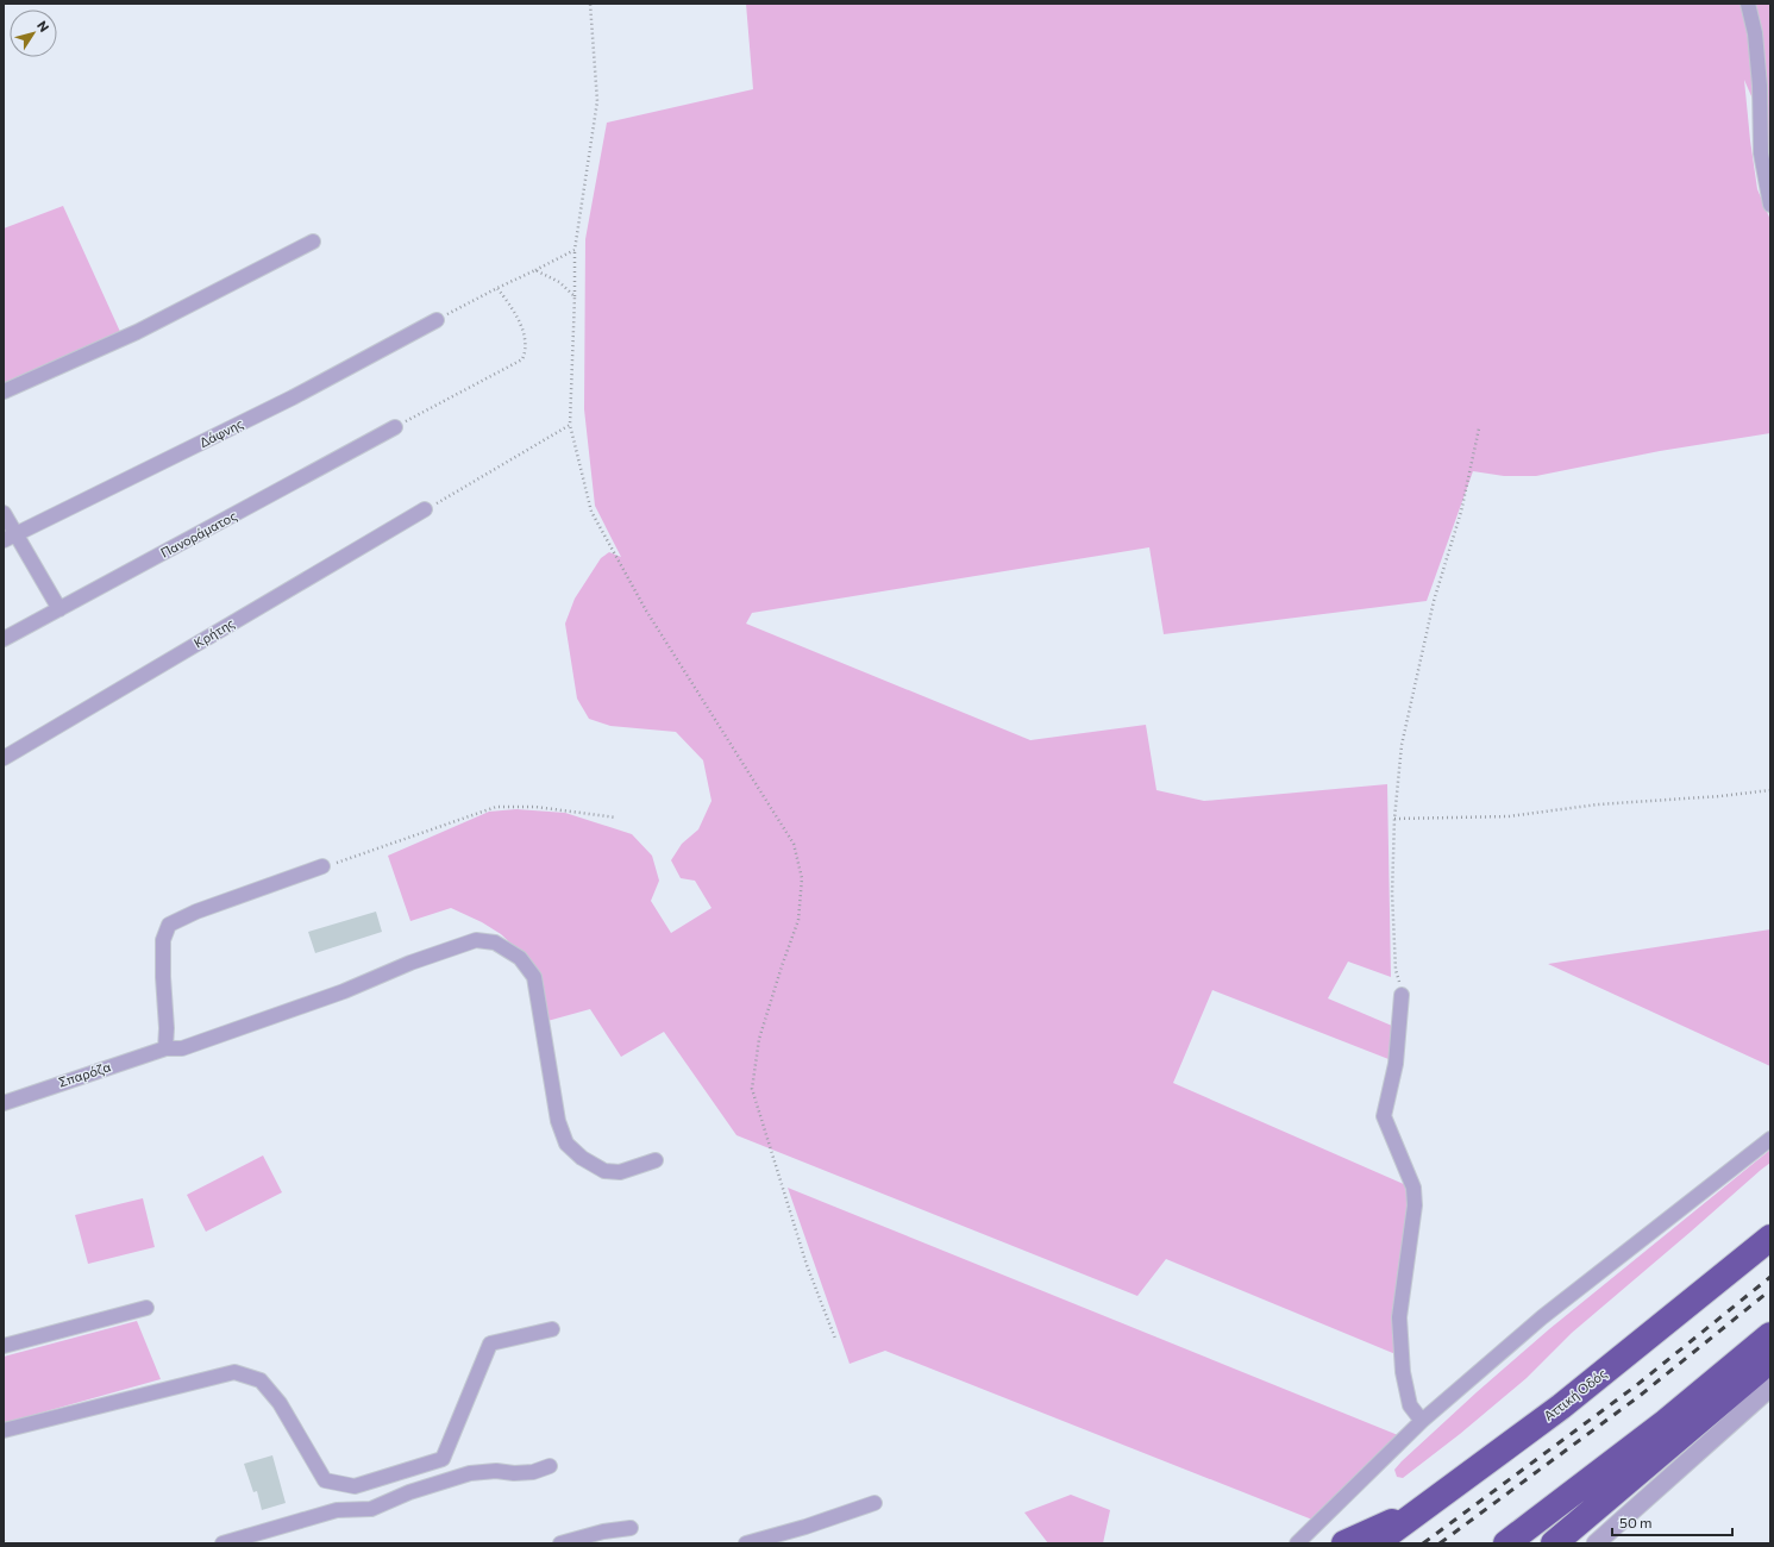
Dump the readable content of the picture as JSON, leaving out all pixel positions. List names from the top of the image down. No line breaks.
{"streets":{"highway":["Αττική Οδός"],"street":["Δάφνης","Πανοράματος","Κρήτης","Σπαρόζα"]},"scale_bar":"50 m","north":"top right"}
